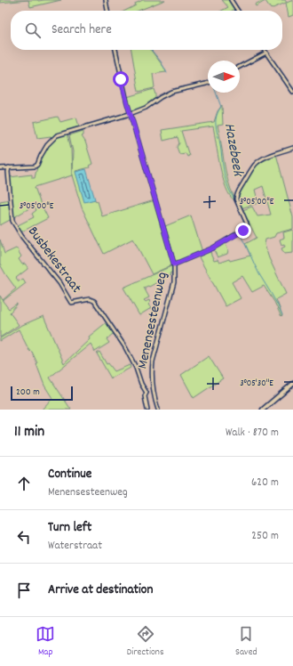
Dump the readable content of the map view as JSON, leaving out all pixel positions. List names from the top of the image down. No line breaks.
{"streets":{"street":["Busbekestraat","Menensesteenweg"]},"water":["Hazebeek"],"scale_bar":"200 m","north":"right","page":{"search":"Search here","scale":"200 m","heading":["11 min","Walk · 870 m"],"list":[["Continue","Menensesteenweg","620 m"],["Turn left","Waterstraat","250 m"],"Arrive at destination"],"nav":["Map","Directions","Saved"]},"coordinates":["3°05'00\"E","3°05'30\"E"]}
